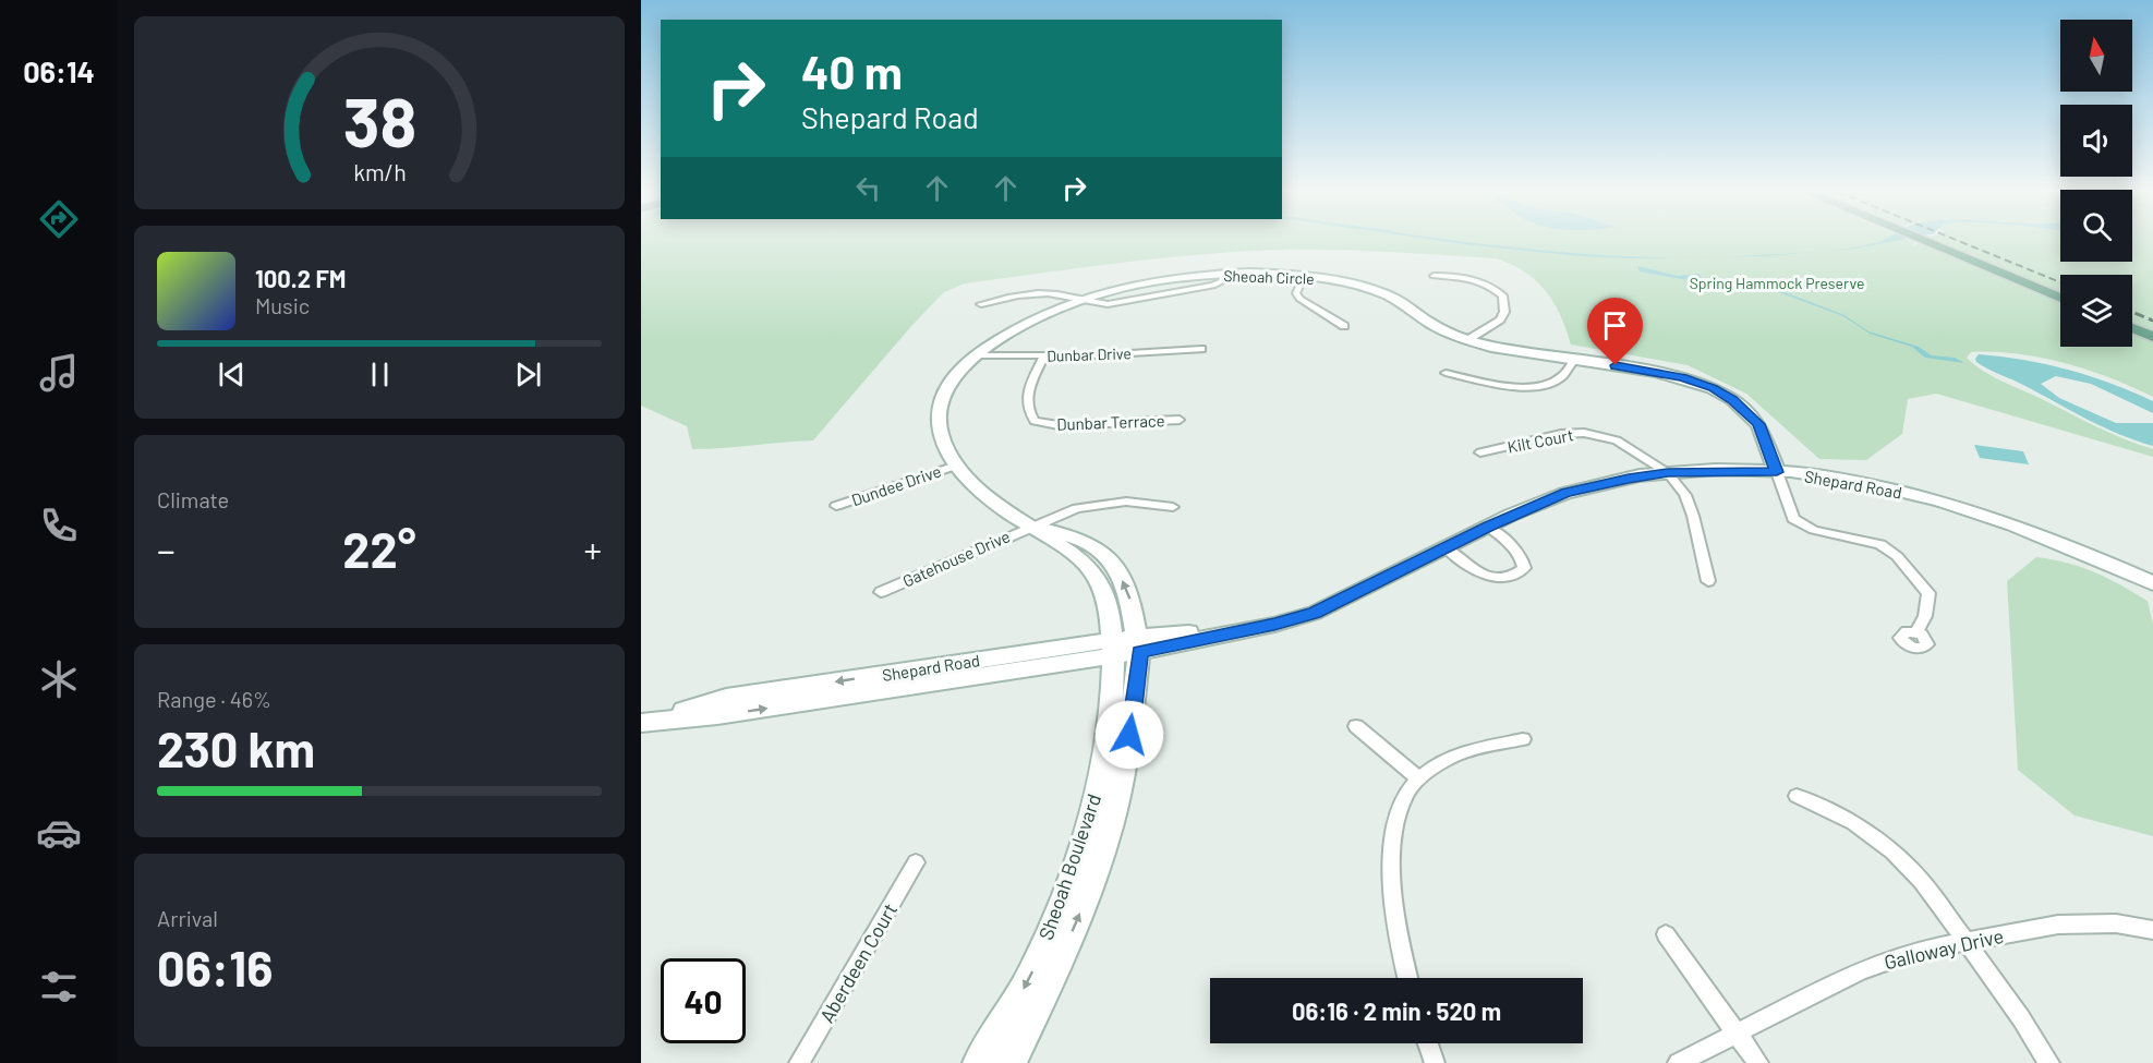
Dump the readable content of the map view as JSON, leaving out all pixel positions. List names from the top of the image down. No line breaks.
{"streets":{"street":["Sheoah Circle","Dunbar Drive","Dunbar Terrace","Kilt Court","Shepard Road","Dundee Drive","Gatehouse Drive","Sheoah Boulevard","Galloway Drive","Aberdeen Court"]},"crossings":[["Sheoah Circle","Dunbar Drive"],["Sheoah Circle","Shepard Road"],["Sheoah Circle","Dundee Drive"],["Sheoah Circle","Gatehouse Drive"],["Sheoah Circle","Sheoah Boulevard"],["Dunbar Drive","Dunbar Terrace"],["Kilt Court","Shepard Road"],["Shepard Road","Sheoah Boulevard"]],"parks":["Spring Hammock Preserve"],"north":"top","page":{"tabs":"06:14","turn":["40 m","Shepard Road"],"song":["100.2 FM","Music"],"tile":["Climate",["Range · 46%","230 km"],["Arrival","06:16"]],"heat":["−","22°","+"],"limit":"40","trip":"06:16 · 2 min · 520 m","gauge":["38","km/h"]}}
